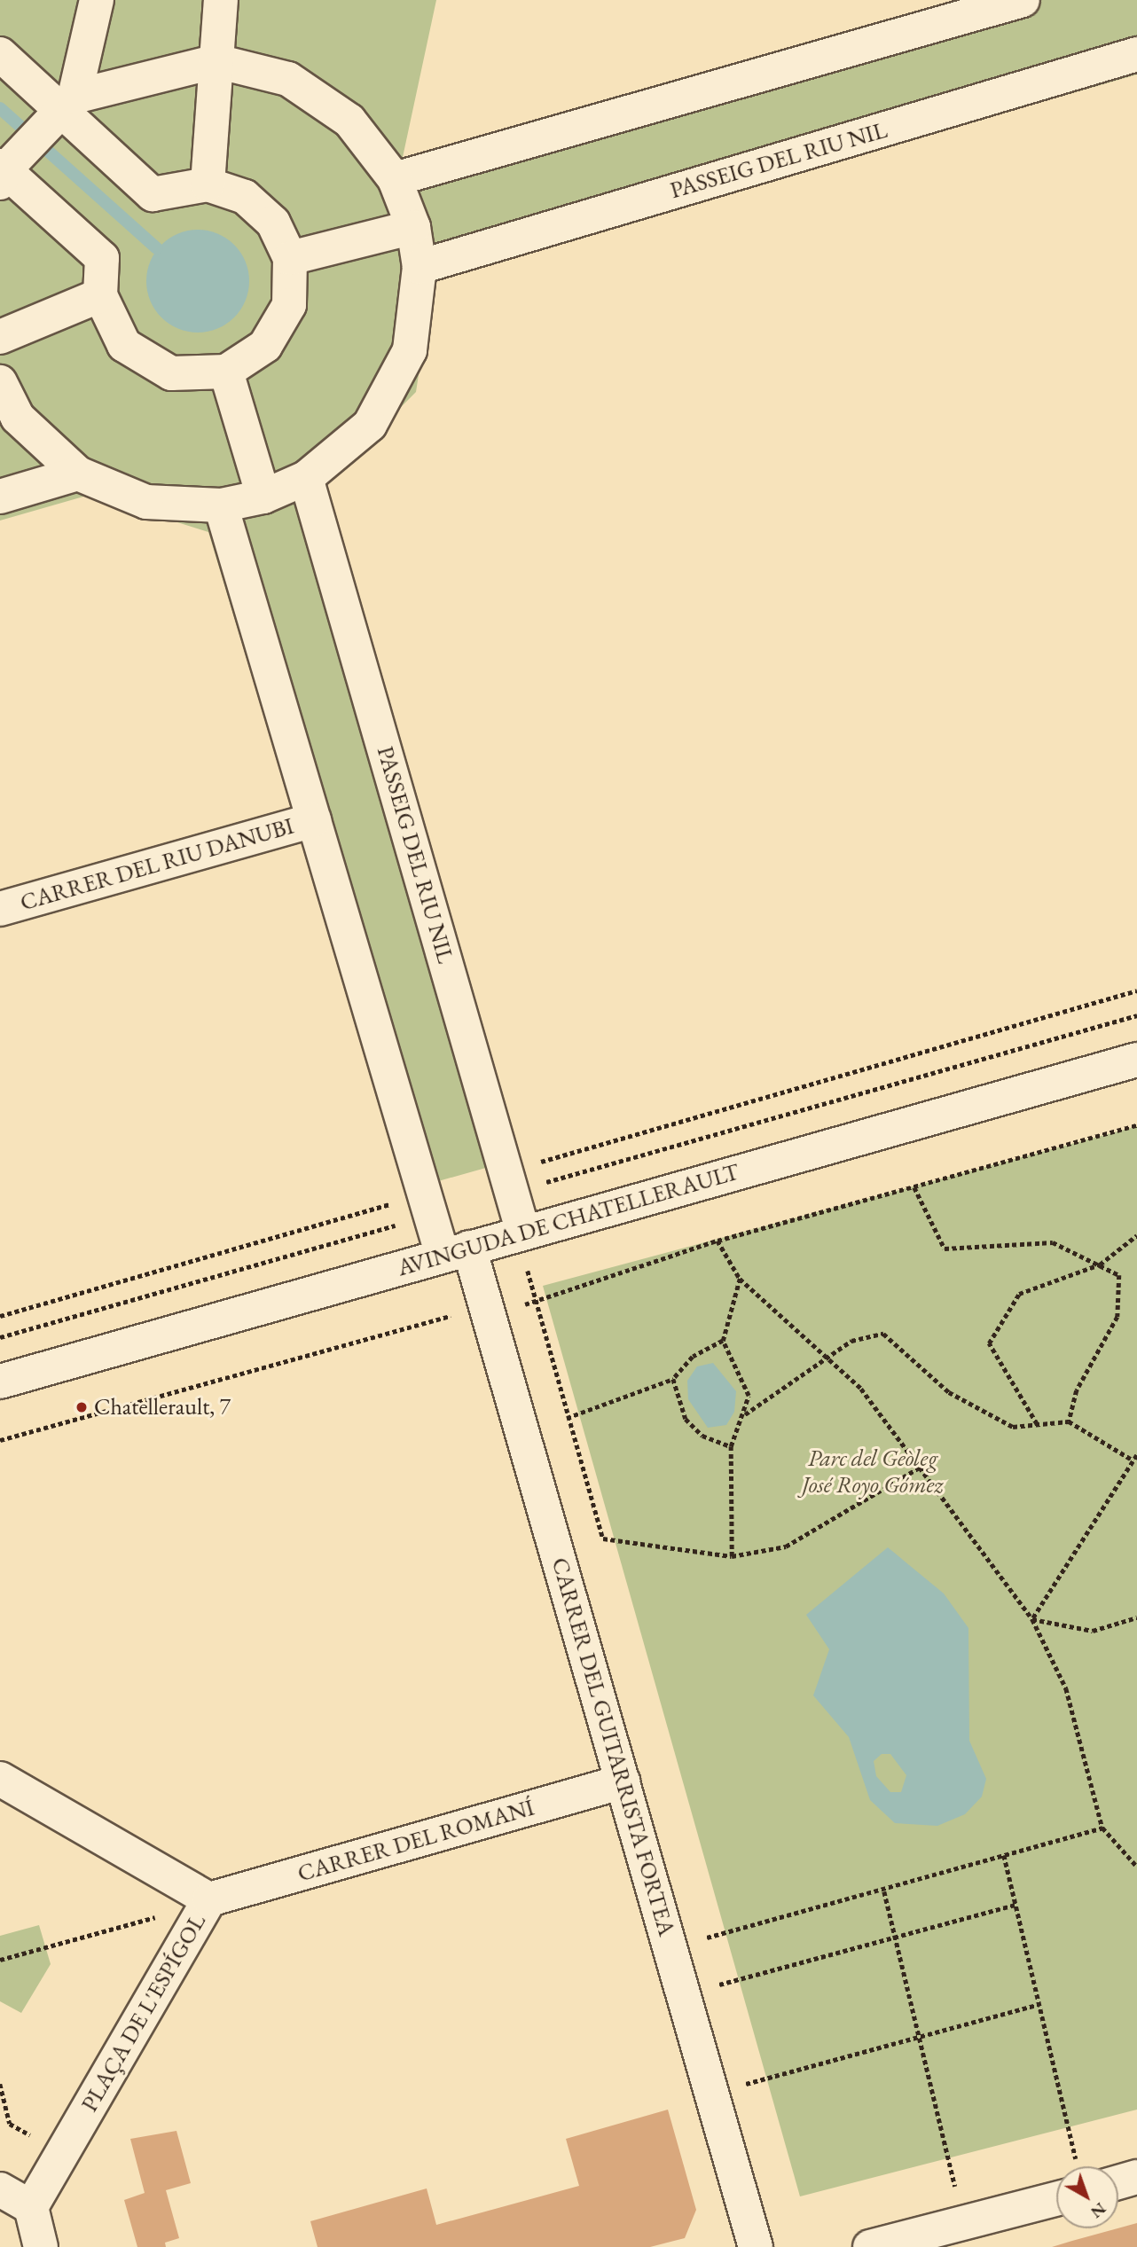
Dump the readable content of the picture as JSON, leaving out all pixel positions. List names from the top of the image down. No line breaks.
{"streets":{"street":["PASSEIG DEL RIU NIL","CARRER DEL RIU DANUBI","AVINGUDA DE CHATELLERAULT","CARRER DEL GUITARRISTA FORTEA","CARRER DEL ROMANÍ","PLAÇA DE L'ESPÍGOL"]},"crossings":[["PASSEIG DEL RIU NIL","AVINGUDA DE CHATELLERAULT"],["AVINGUDA DE CHATELLERAULT","CARRER DEL GUITARRISTA FORTEA"],["CARRER DEL GUITARRISTA FORTEA","CARRER DEL ROMANÍ"],["CARRER DEL ROMANÍ","PLAÇA DE L'ESPÍGOL"]],"parks":["Parc del Geòleg José Royo Gómez"],"places":["Chatellerault, 7"],"north":"bottom right"}
